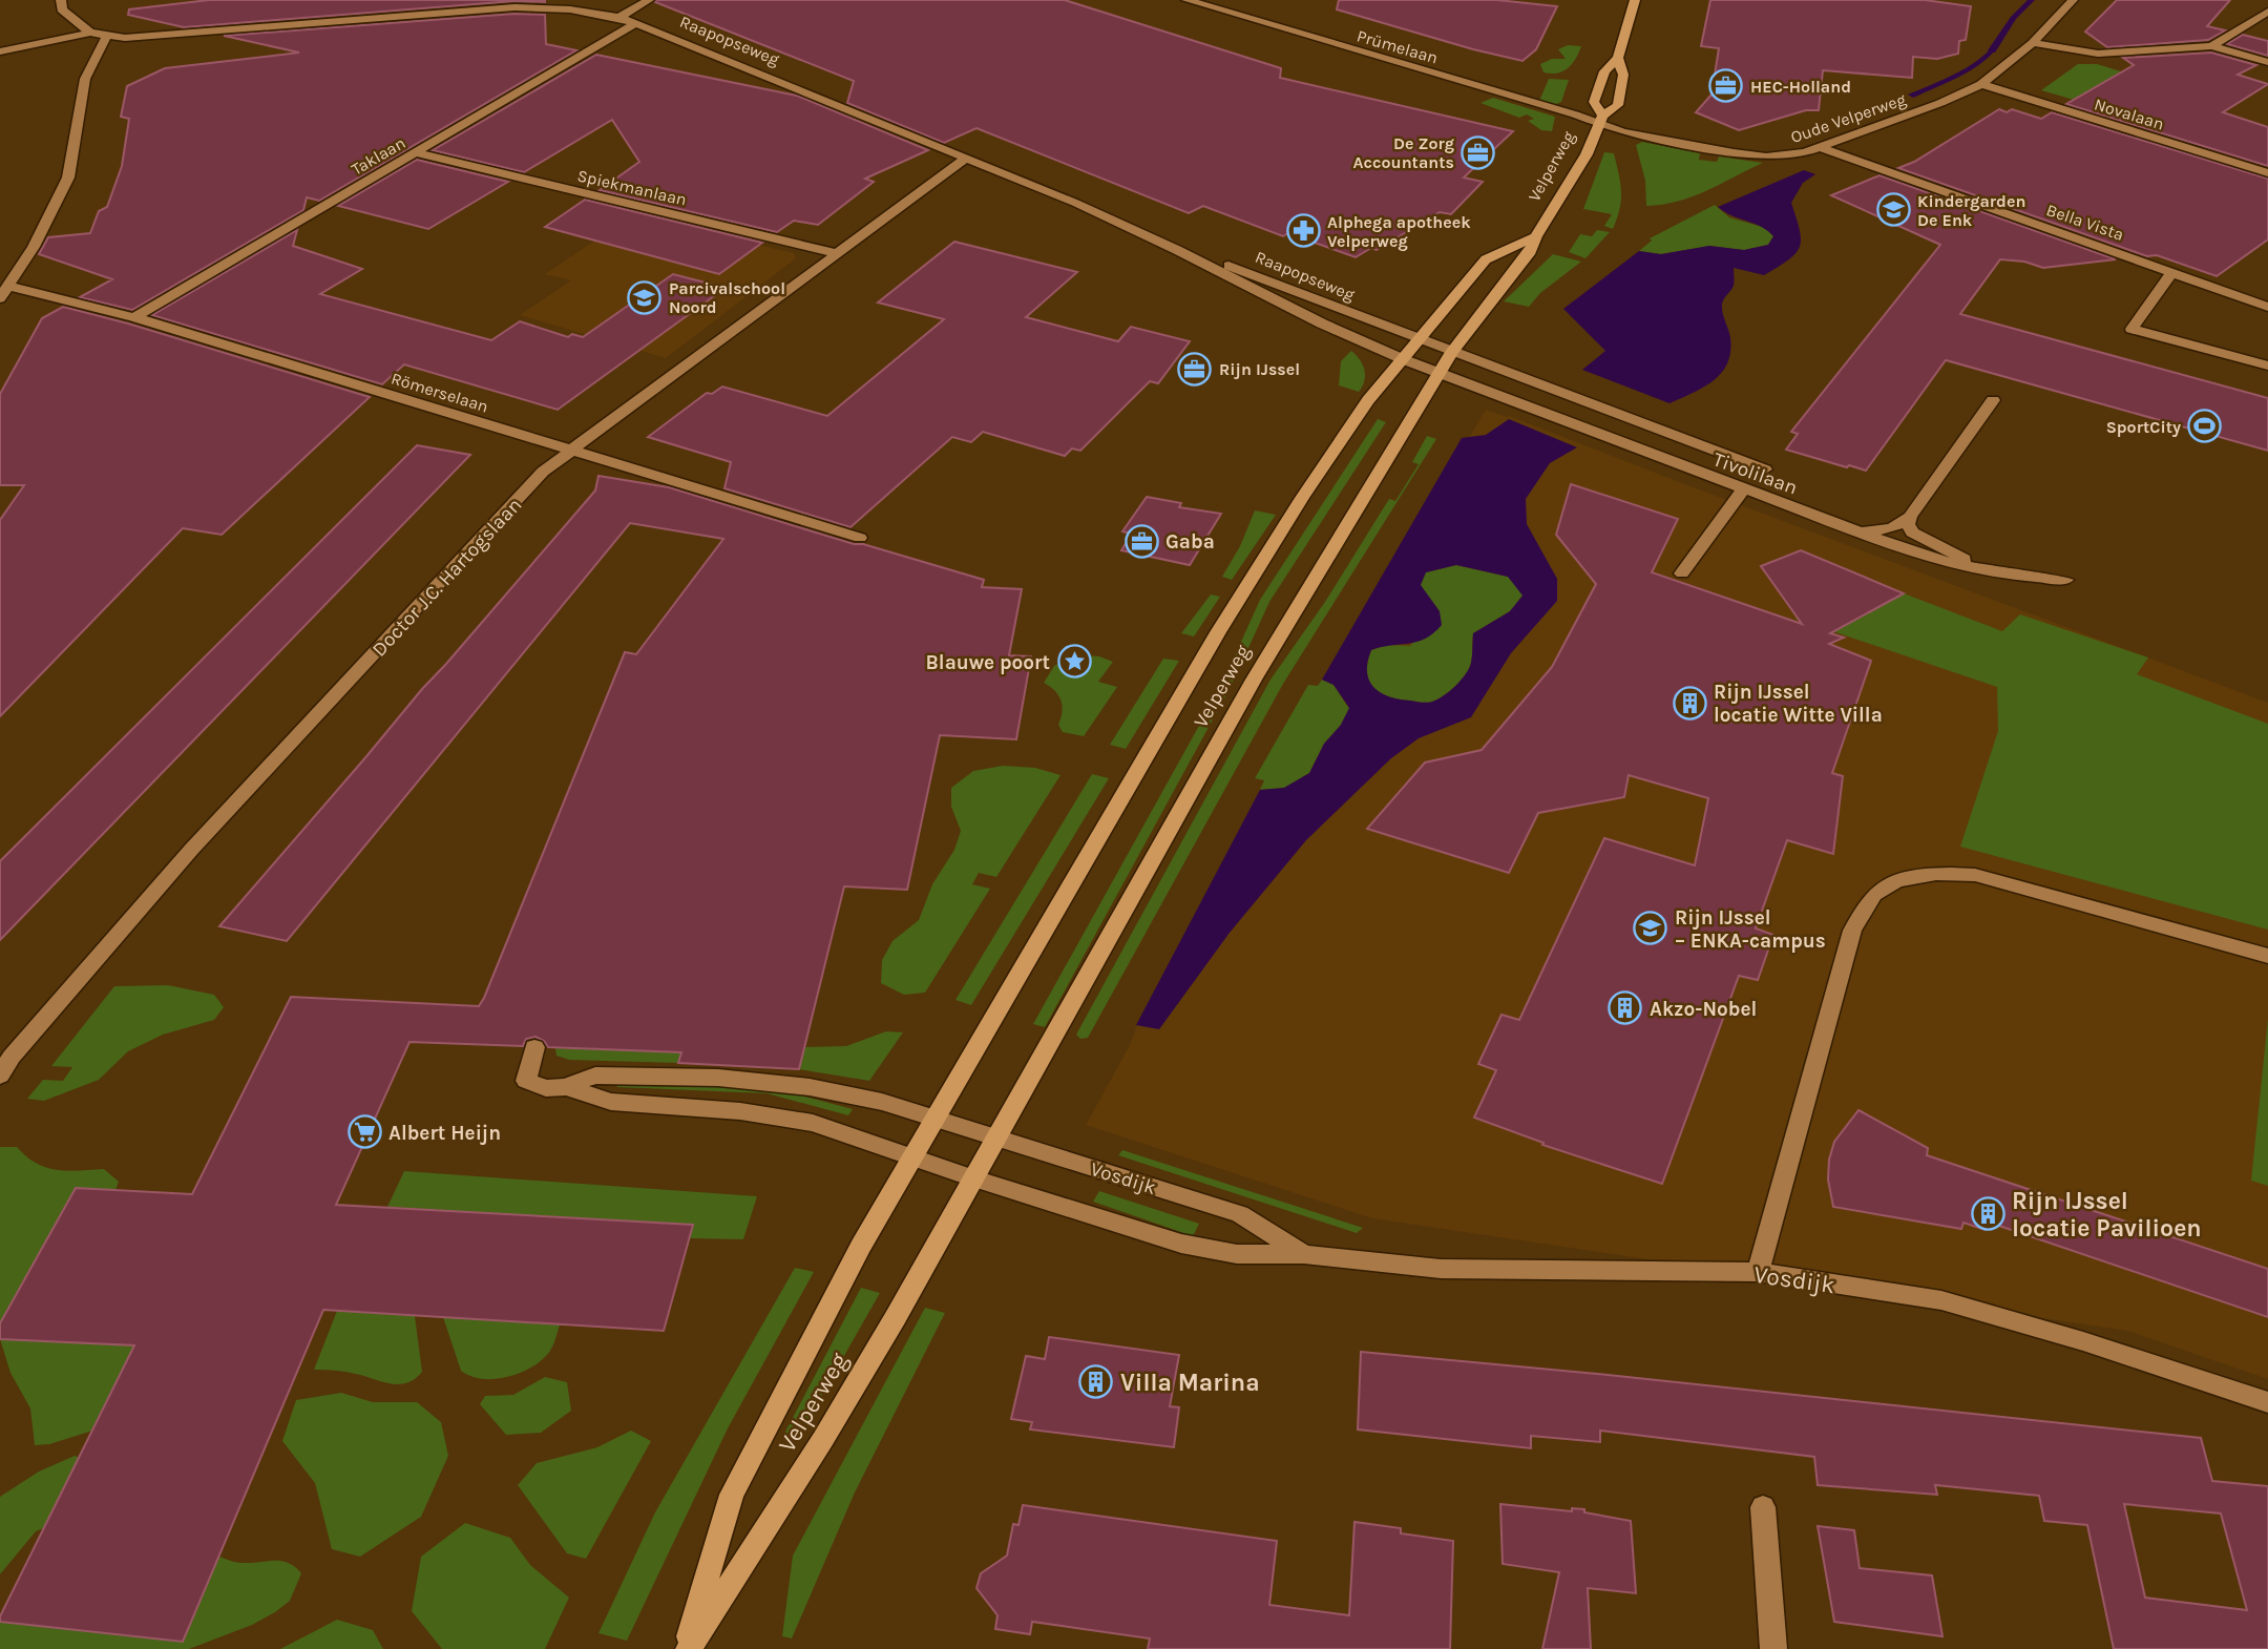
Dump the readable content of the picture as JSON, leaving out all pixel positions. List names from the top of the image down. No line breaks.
{"streets":{"main road":["Velperweg"],"street":["Raapopseweg","Prümelaan","Novalaan","Oude Velperweg","Taklaan","Spiekmanlaan","Bella Vista","Römerselaan","Tivolilaan","Doctor J.C. Hartogslaan","Vosdijk"]},"crossings":[["Raapopseweg","Taklaan"],["Raapopseweg","Velperweg"],["Raapopseweg","Tivolilaan"],["Raapopseweg","Doctor J.C. Hartogslaan"],["Prümelaan","Oude Velperweg"],["Prümelaan","Velperweg"],["Novalaan","Oude Velperweg"],["Oude Velperweg","Velperweg"],["Oude Velperweg","Bella Vista"],["Taklaan","Spiekmanlaan"],["Taklaan","Römerselaan"],["Velperweg","Tivolilaan"],["Velperweg","Vosdijk"],["Spiekmanlaan","Doctor J.C. Hartogslaan"],["Römerselaan","Doctor J.C. Hartogslaan"]],"places":{"office":["HEC-Holland","De Zorg Accountants","Rijn IJssel","Gaba"],"school or university":["Kindergarden De Enk","Parcivalschool Noord","Rijn IJssel – ENKA-campus"],"pharmacy":["Alphega apotheek Velperweg"],"sports":["SportCity"],"place":["Blauwe poort"],"building":["Rijn IJssel locatie Witte Villa","Akzo-Nobel","Rijn IJssel locatie Pavilioen","Villa Marina"],"supermarket":["Albert Heijn"]}}
